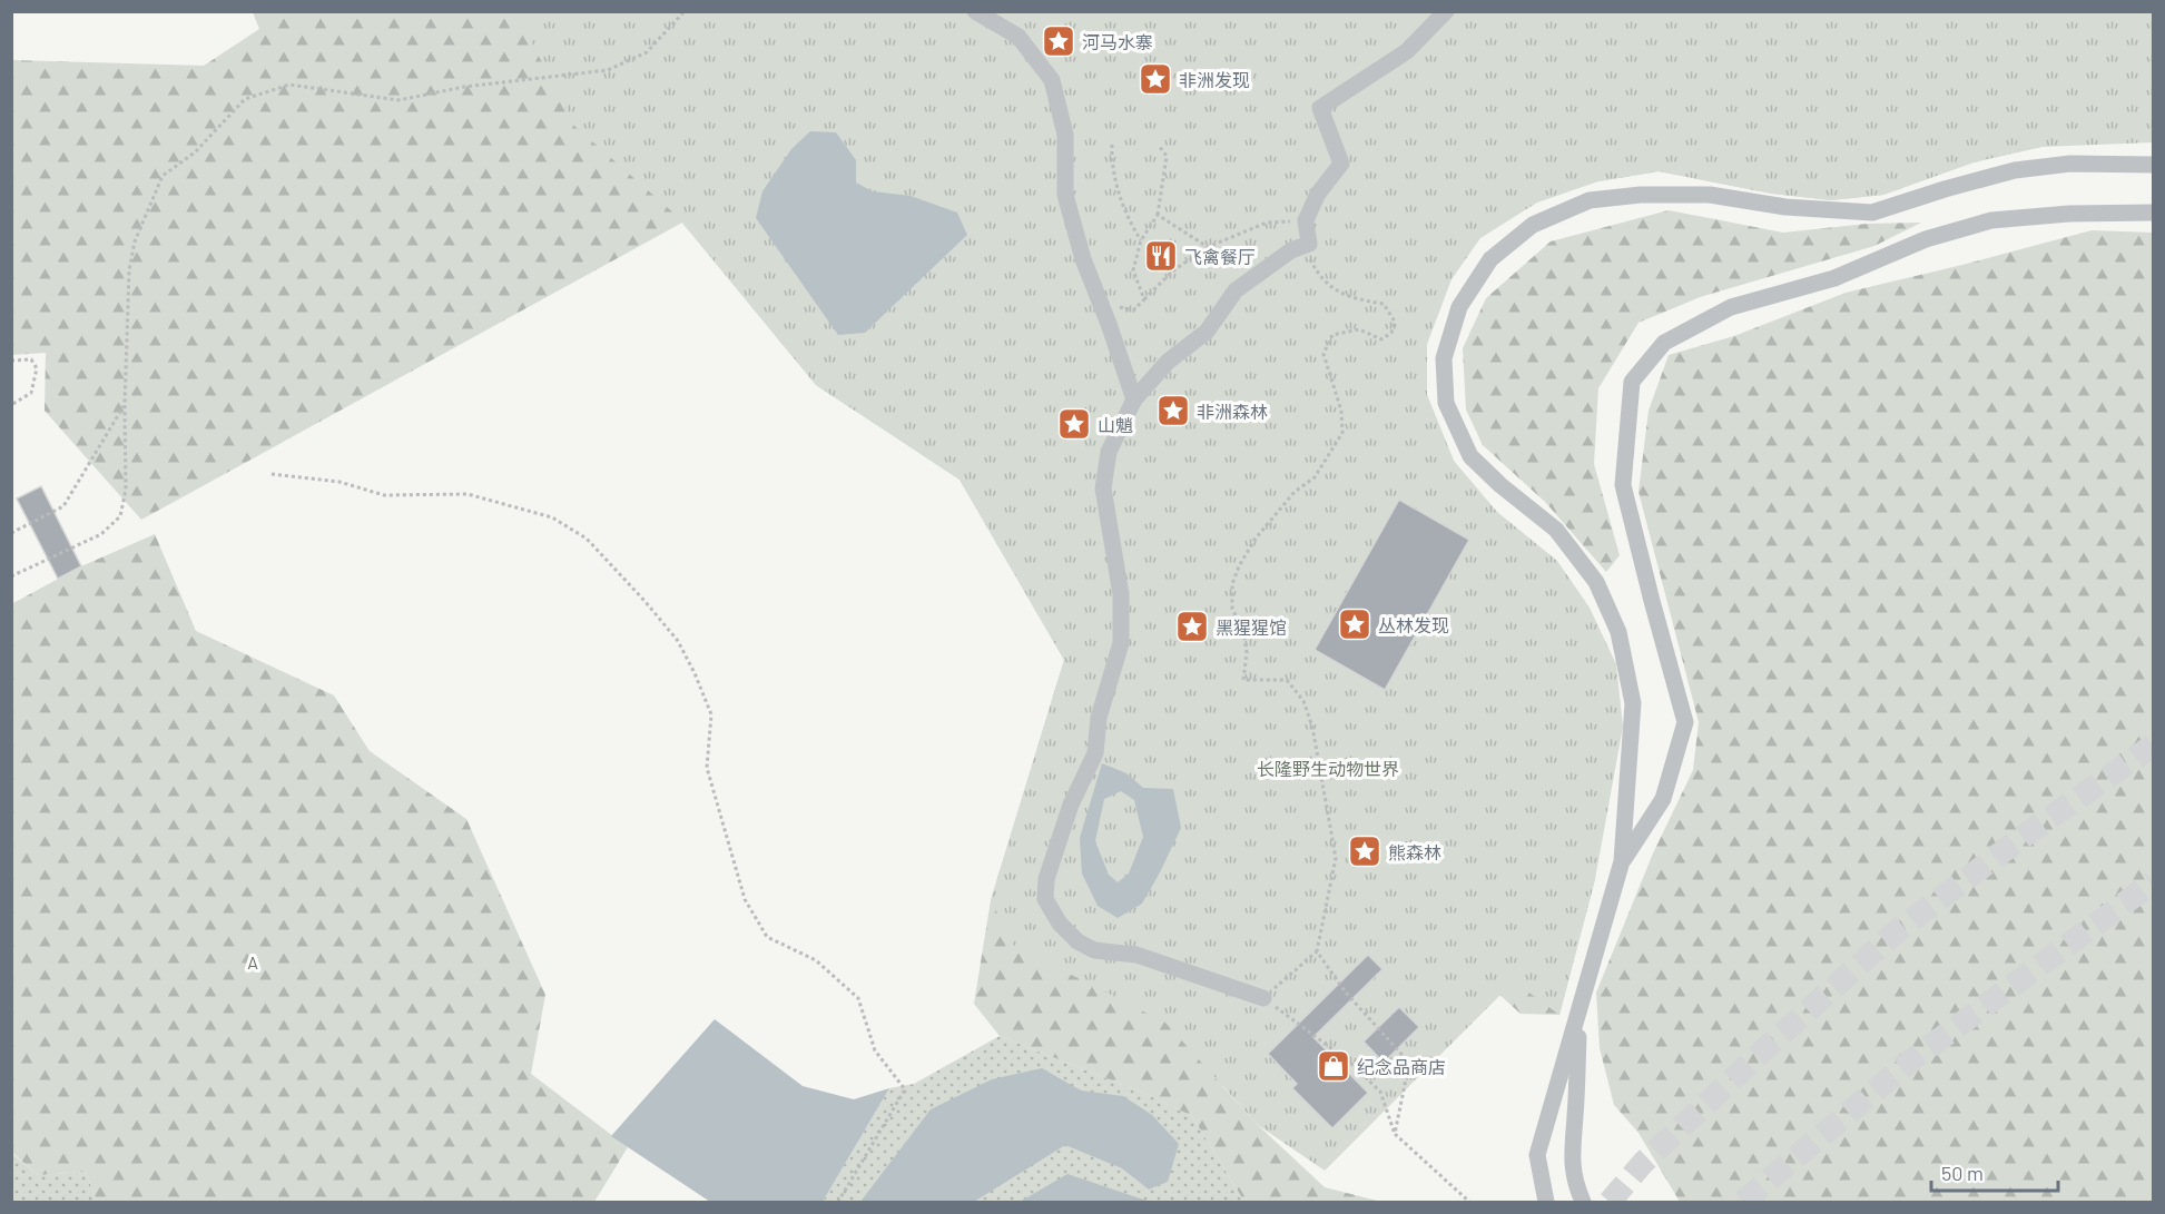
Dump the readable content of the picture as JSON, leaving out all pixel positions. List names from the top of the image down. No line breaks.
{"parks":["长隆野生动物世界","A"],"places":{"place":["河马水寨","非洲发现","非洲森林","山魈","丛林发现","黑猩猩馆","熊森林"],"restaurant":["飞禽餐厅"],"shop":["纪念品商店"]},"scale_bar":"50 m"}
